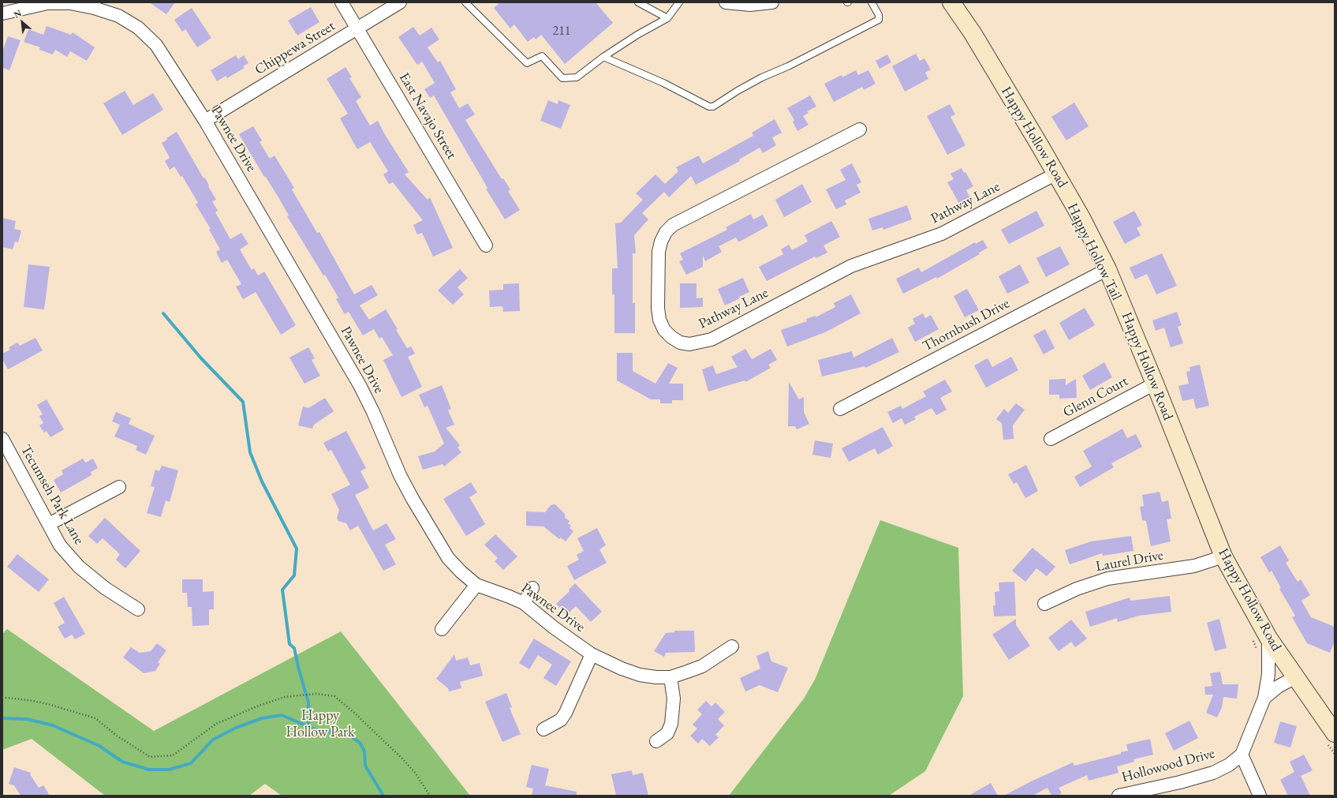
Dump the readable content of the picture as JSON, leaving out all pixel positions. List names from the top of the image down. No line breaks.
{"streets":{"main road":["Happy Hollow Road"],"street":["Chippewa Street","East Navajo Street","Pawnee Drive","Pathway Lane","Thornbush Drive","Glenn Court","Tecumseh Park Lane","Laurel Drive","Hollowood Drive"]},"crossings":[["Chippewa Street","East Navajo Street"],["Chippewa Street","Pawnee Drive"],["Happy Hollow Road","Pathway Lane"],["Happy Hollow Road","Thornbush Drive"],["Happy Hollow Road","Glenn Court"],["Happy Hollow Road","Laurel Drive"]],"parks":["Happy Hollow Park"],"house_numbers":["211"],"north":"top left"}
